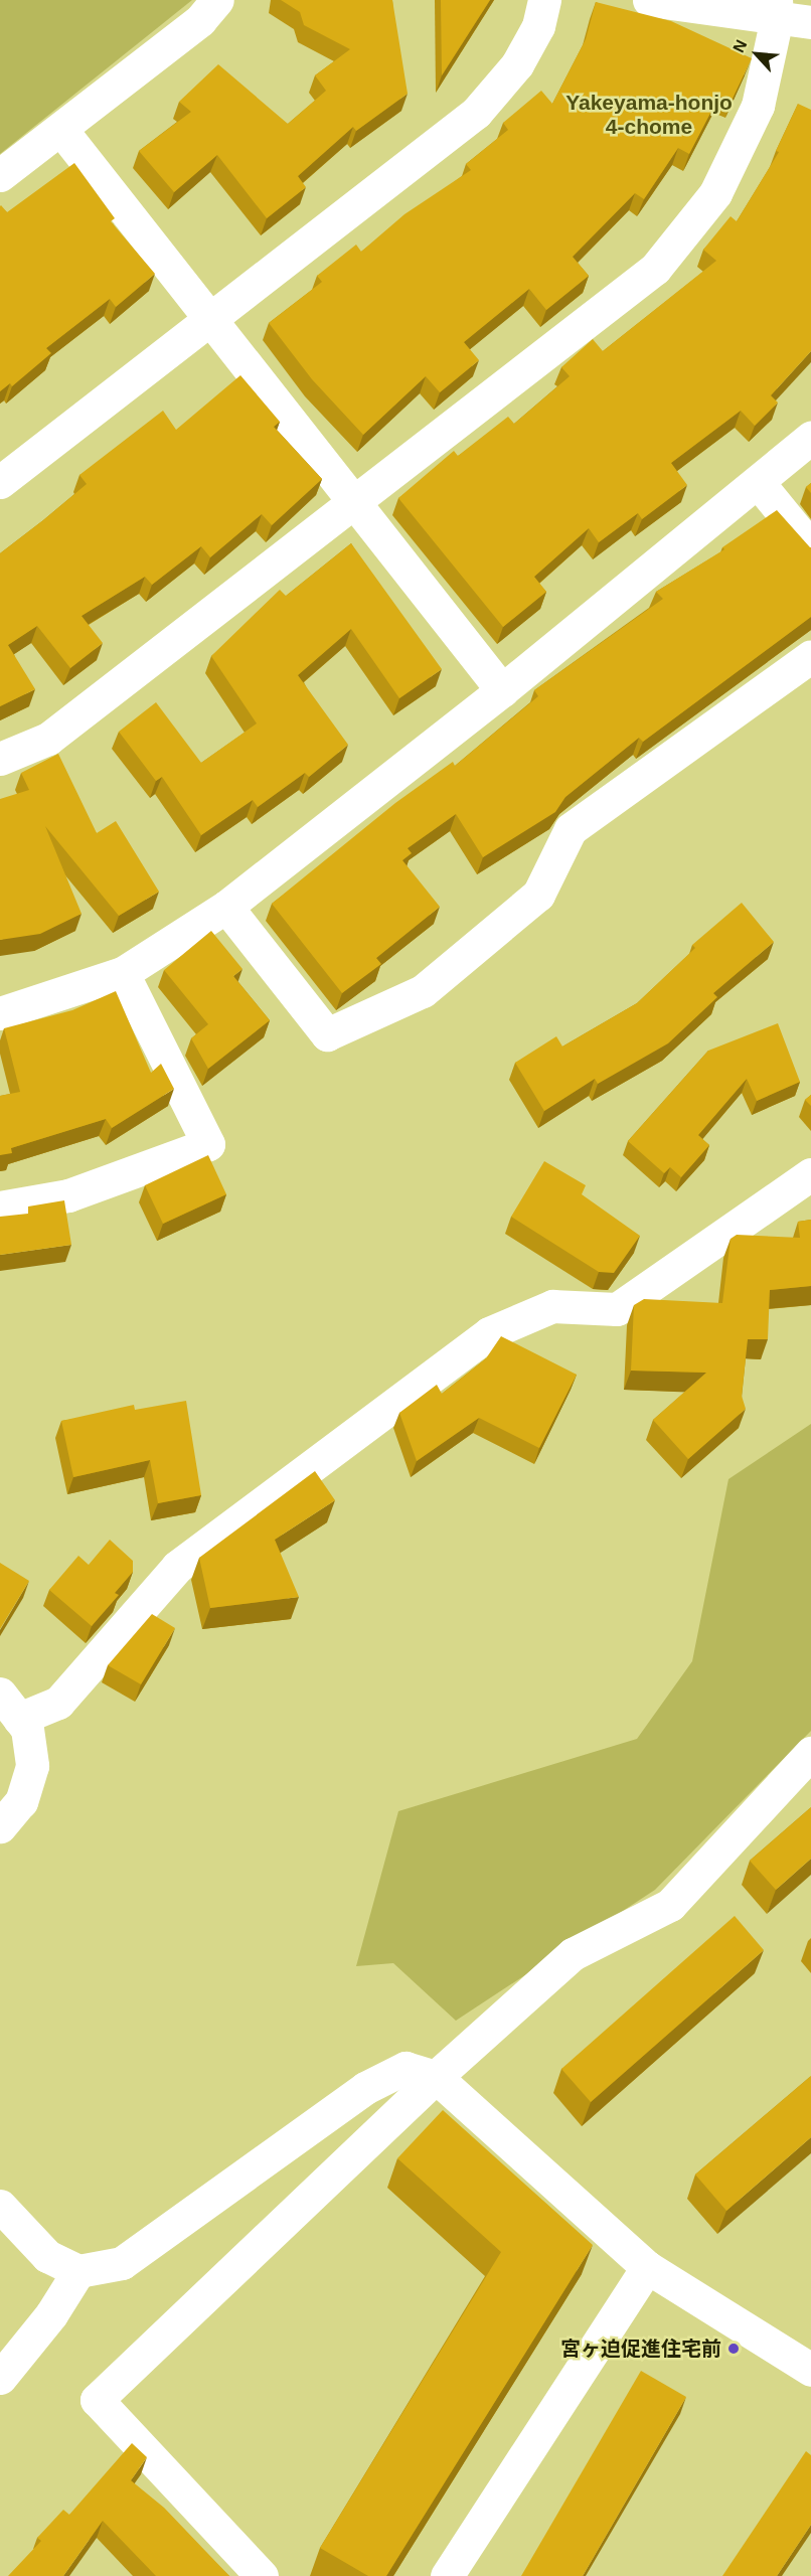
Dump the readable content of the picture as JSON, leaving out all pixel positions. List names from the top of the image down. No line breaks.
{"districts":["Yakeyama-honjo 4-chome"],"places":["宮ヶ迫促進住宅前"],"north":"top left"}
